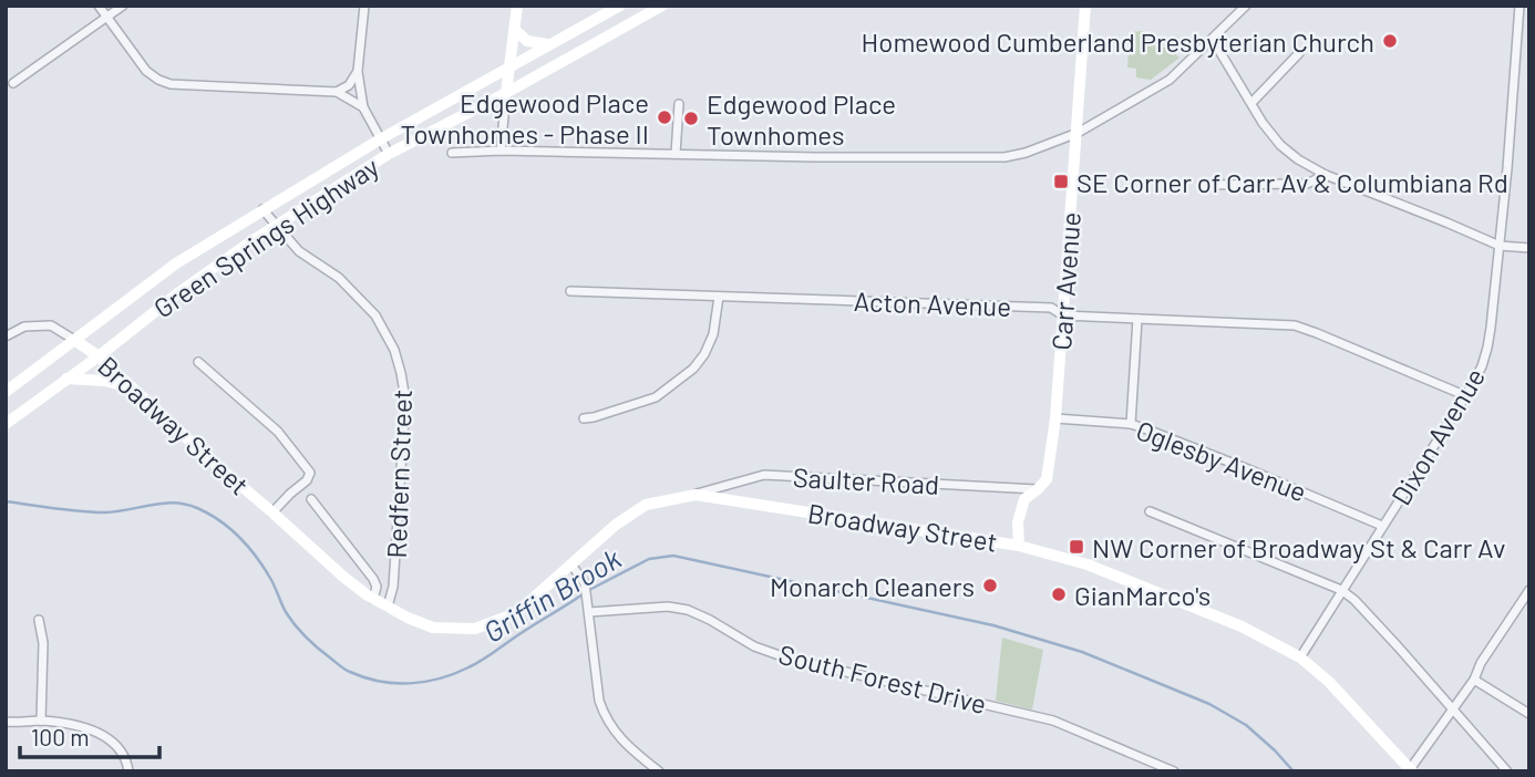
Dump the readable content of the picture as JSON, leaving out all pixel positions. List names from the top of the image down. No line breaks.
{"streets":{"street":["Green Springs Highway","Carr Avenue","Acton Avenue","Broadway Street","Dixon Avenue","Oglesby Avenue","Redfern Street","Saulter Road","South Forest Drive"]},"crossings":[["Green Springs Highway","Broadway Street"],["Green Springs Highway","Redfern Street"],["Carr Avenue","Acton Avenue"],["Carr Avenue","Broadway Street"],["Carr Avenue","Oglesby Avenue"],["Carr Avenue","Saulter Road"],["Acton Avenue","Dixon Avenue"],["Broadway Street","Dixon Avenue"],["Broadway Street","Redfern Street"],["Broadway Street","Saulter Road"],["Dixon Avenue","Oglesby Avenue"]],"water":["Griffin Brook"],"places":{"other":["Homewood Cumberland Presbyterian Church","Edgewood Place Townhomes - Phase II","Edgewood Place Townhomes","Monarch Cleaners","GianMarco's"],"transit":["SE Corner of Carr Av & Columbiana Rd","NW Corner of Broadway St & Carr Av"]},"scale_bar":"100 m"}
